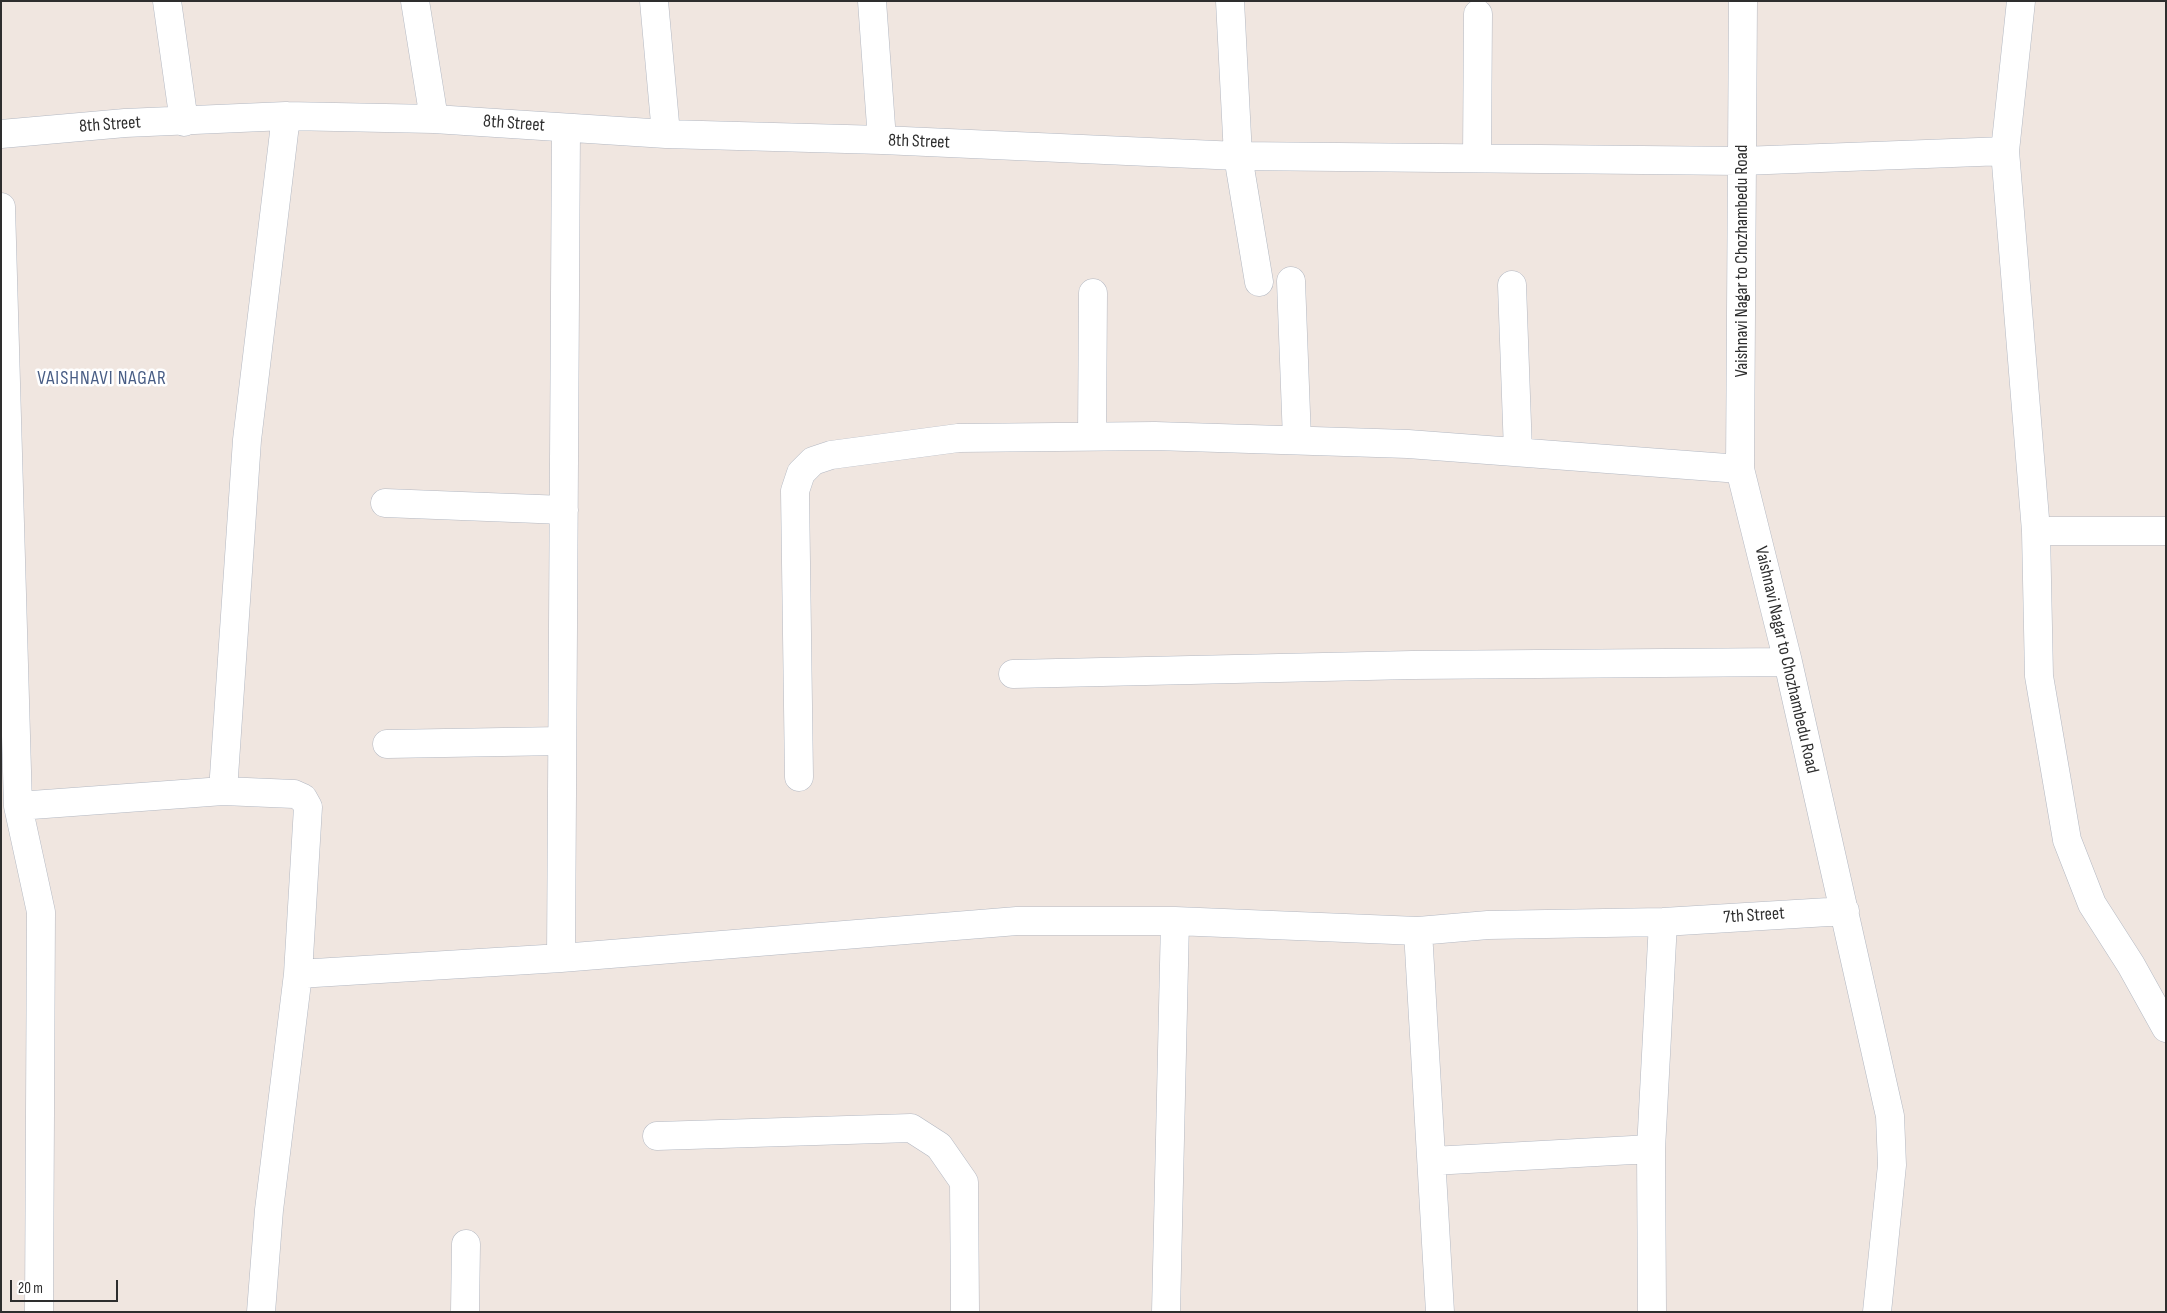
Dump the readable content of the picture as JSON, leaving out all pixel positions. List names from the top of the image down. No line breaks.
{"streets":{"street":["8th Street","Vaishnavi Nagar to Chozhambedu Road","7th Street"]},"crossings":[["8th Street","Vaishnavi Nagar to Chozhambedu Road"],["Vaishnavi Nagar to Chozhambedu Road","7th Street"]],"districts":["VAISHNAVI NAGAR"],"scale_bar":"20 m"}
